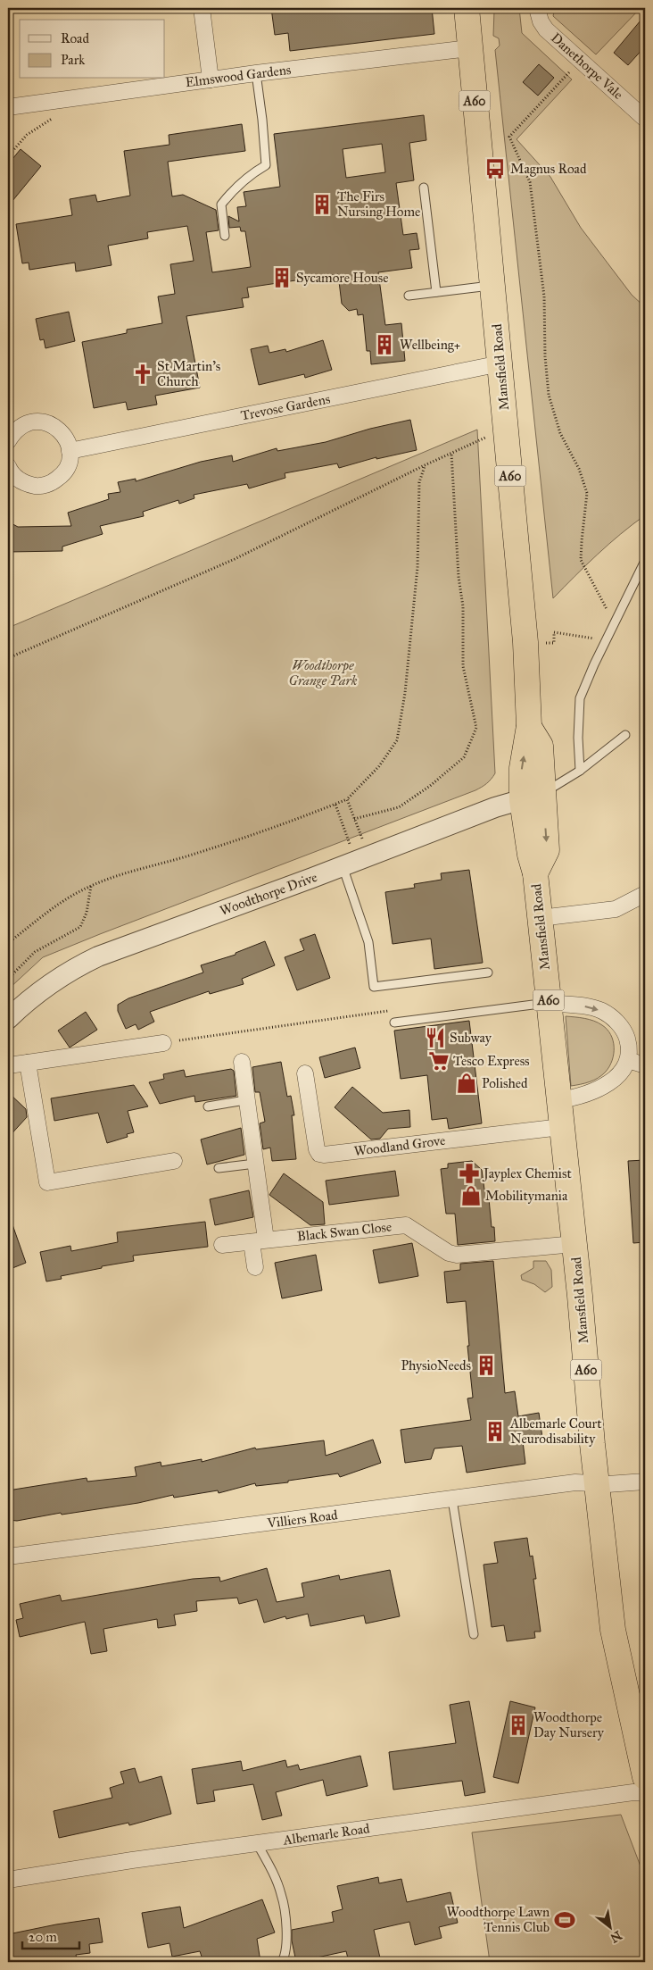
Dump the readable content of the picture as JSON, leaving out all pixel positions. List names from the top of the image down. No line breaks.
{"streets":{"highway":["A60","Mansfield Road"],"street":["Danethorpe Vale","Elmswood Gardens","Trevose Gardens","Woodthorpe Drive","Woodland Grove","Black Swan Close","Villiers Road","Albemarle Road"]},"crossings":[["Elmswood Gardens","Mansfield Road"],["Mansfield Road","Trevose Gardens"],["Mansfield Road","Woodthorpe Drive"],["Mansfield Road","Woodland Grove"],["Mansfield Road","Black Swan Close"],["Mansfield Road","Villiers Road"]],"parks":["Woodthorpe Grange Park"],"places":{"bus stop":["Magnus Road"],"building":["The Firs Nursing Home","Sycamore House","Wellbeing+","PhysioNeeds","Albemarle Court Neurodisability","Woodthorpe Day Nursery"],"church":["St Martin's Church"],"restaurant":["Subway"],"supermarket":["Tesco Express"],"shop":["Polished","Mobilitymania"],"pharmacy":["Jayplex Chemist"],"sports":["Woodthorpe Lawn Tennis Club"]},"legend":["Road","Park"],"scale_bar":"20 m","north":"bottom right"}
